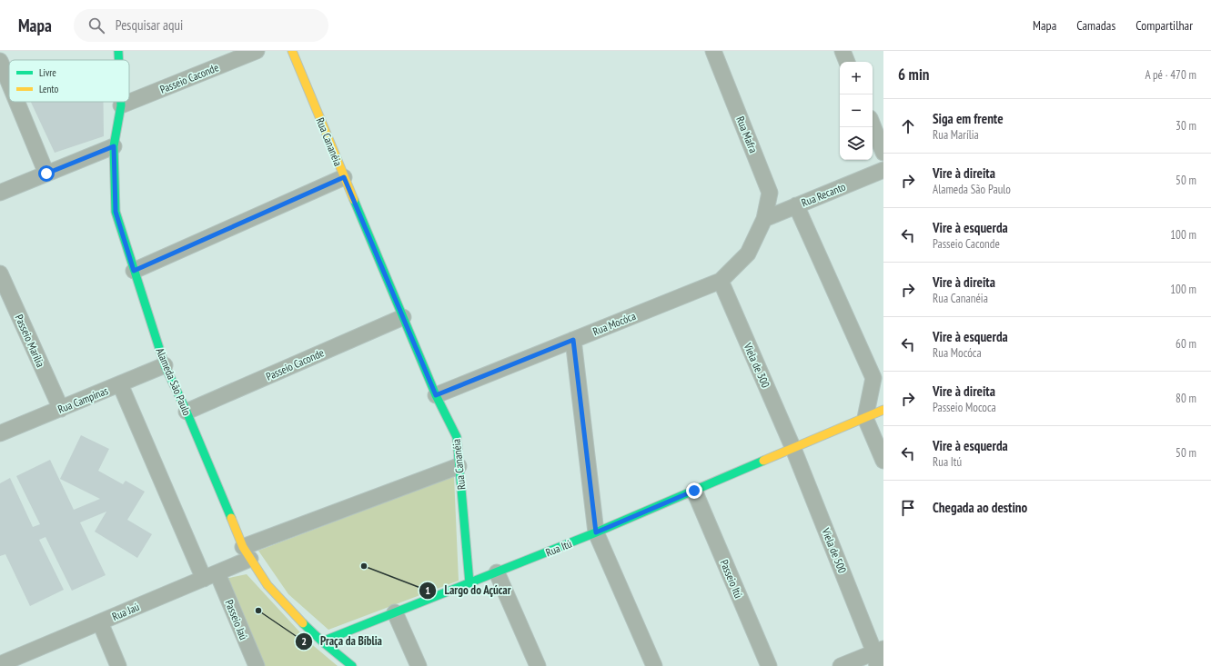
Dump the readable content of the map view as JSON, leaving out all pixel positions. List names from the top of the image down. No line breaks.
{"streets":{"street":["Passeio Caconde","Rua Mafra","Rua Cananéia","Rua Recanto","Rua Mocóca","Passeio Marília","Viela de 300","Alameda São Paulo","Rua Campinas","Rua Itú","Viela de 500","Passeio Itú","Rua Jaú","Passeio Jaú"]},"crossings":[["Passeio Caconde","Rua Cananéia"],["Passeio Caconde","Alameda São Paulo"],["Rua Mafra","Rua Recanto"],["Rua Mafra","Rua Mocóca"],["Rua Cananéia","Rua Mocóca"],["Rua Cananéia","Rua Itú"],["Rua Cananéia","Rua Jaú"],["Rua Recanto","Rua Mocóca"],["Rua Mocóca","Viela de 300"],["Passeio Marília","Rua Campinas"],["Viela de 300","Rua Itú"],["Viela de 300","Viela de 500"],["Alameda São Paulo","Rua Campinas"],["Alameda São Paulo","Rua Itú"],["Alameda São Paulo","Rua Jaú"],["Rua Campinas","Passeio Jaú"],["Rua Itú","Viela de 500"],["Rua Itú","Passeio Itú"],["Rua Jaú","Passeio Jaú"]],"places":["Largo do Açúcar","Praça da Bíblia"],"legend":["Livre","Lento"],"page":{"header":"Mapa","search":"Pesquisar aqui","nav":["Mapa","Camadas","Compartilhar"],"heading":["6 min","A pé · 470 m"],"map_buttons":["+","−"],"list":[["Siga em frente","Rua Marília","30 m"],["Vire à direita","Alameda São Paulo","50 m"],["Vire à esquerda","Passeio Caconde","100 m"],["Vire à direita","Rua Cananéia","100 m"],["Vire à esquerda","Rua Mocóca","60 m"],["Vire à direita","Passeio Mococa","80 m"],["Vire à esquerda","Rua Itú","50 m"],"Chegada ao destino"]}}
